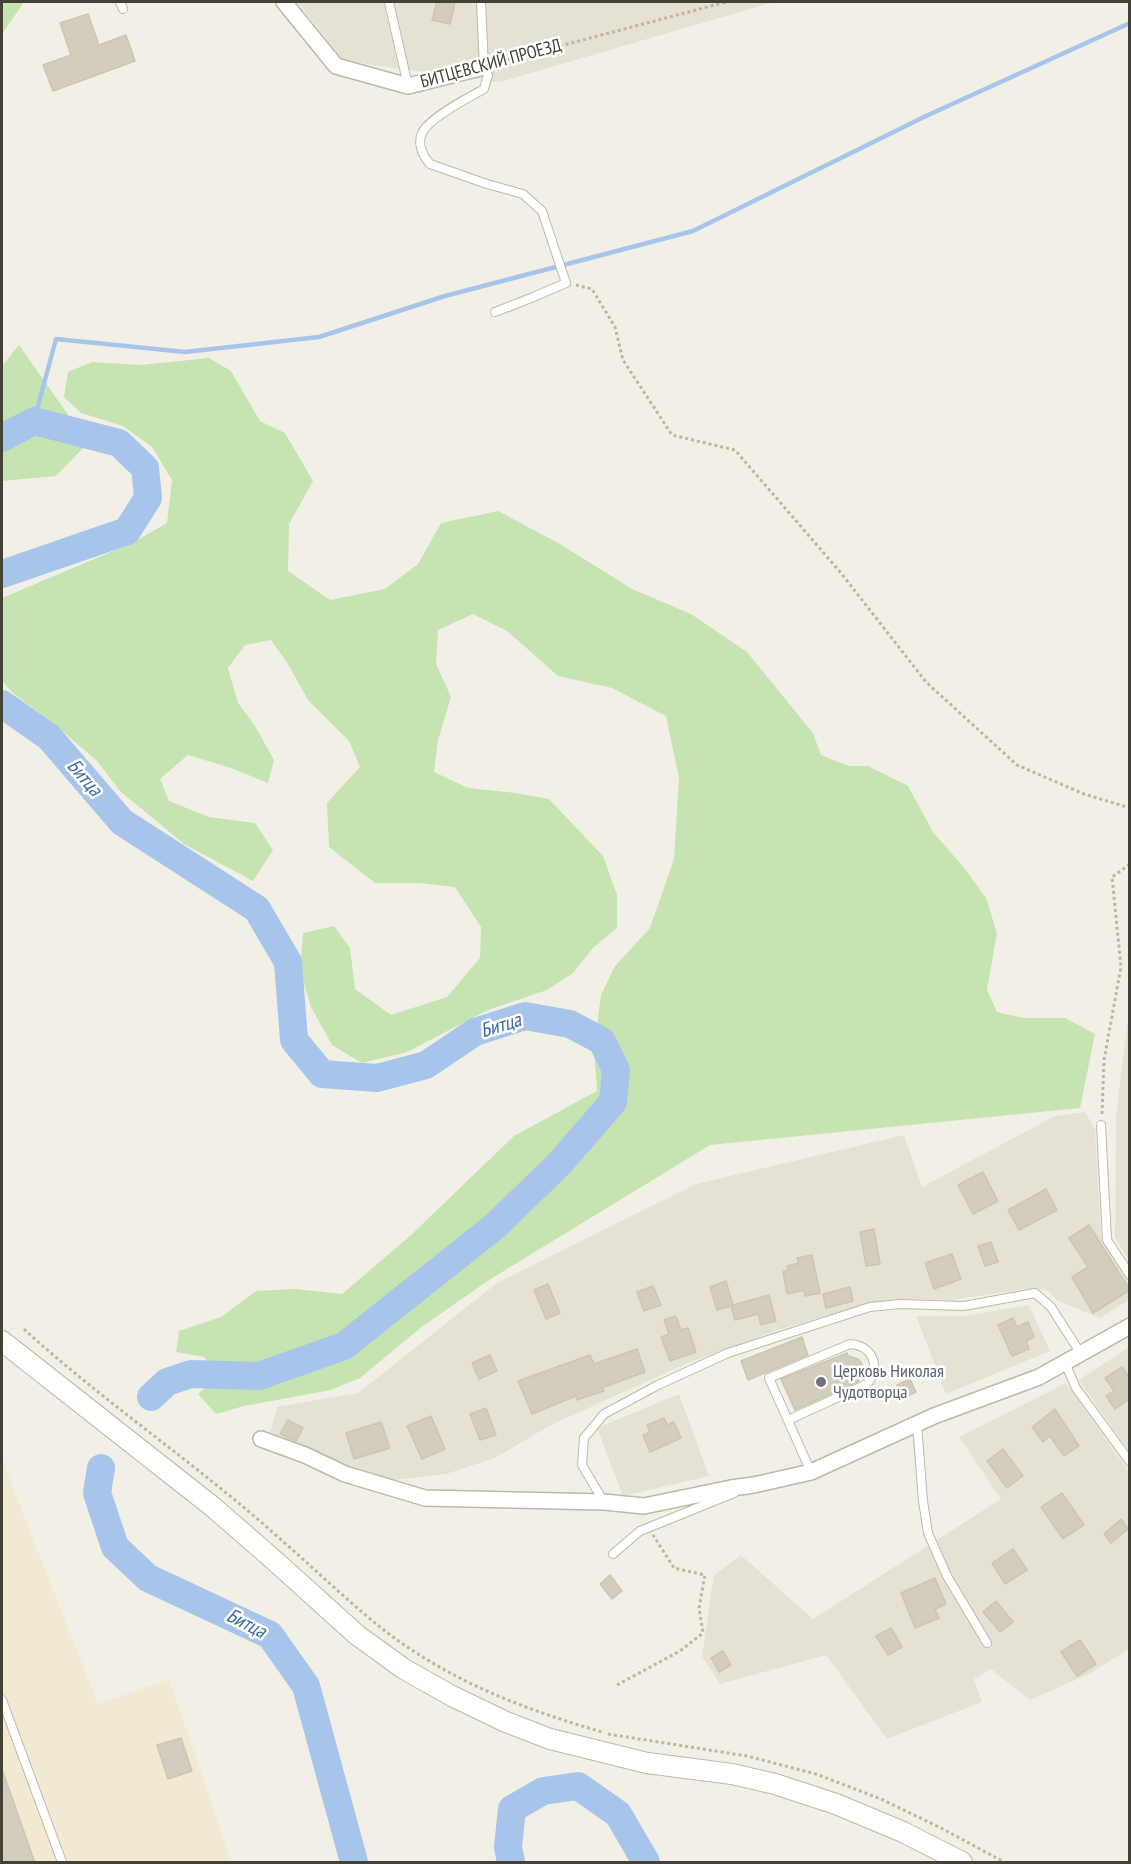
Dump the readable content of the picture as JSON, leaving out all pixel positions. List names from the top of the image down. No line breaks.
{"streets":{"street":["БИТЦЕВСКИЙ ПРОЕЗД"]},"water":["Битца"],"places":["Церковь Николая Чудотворца"]}
